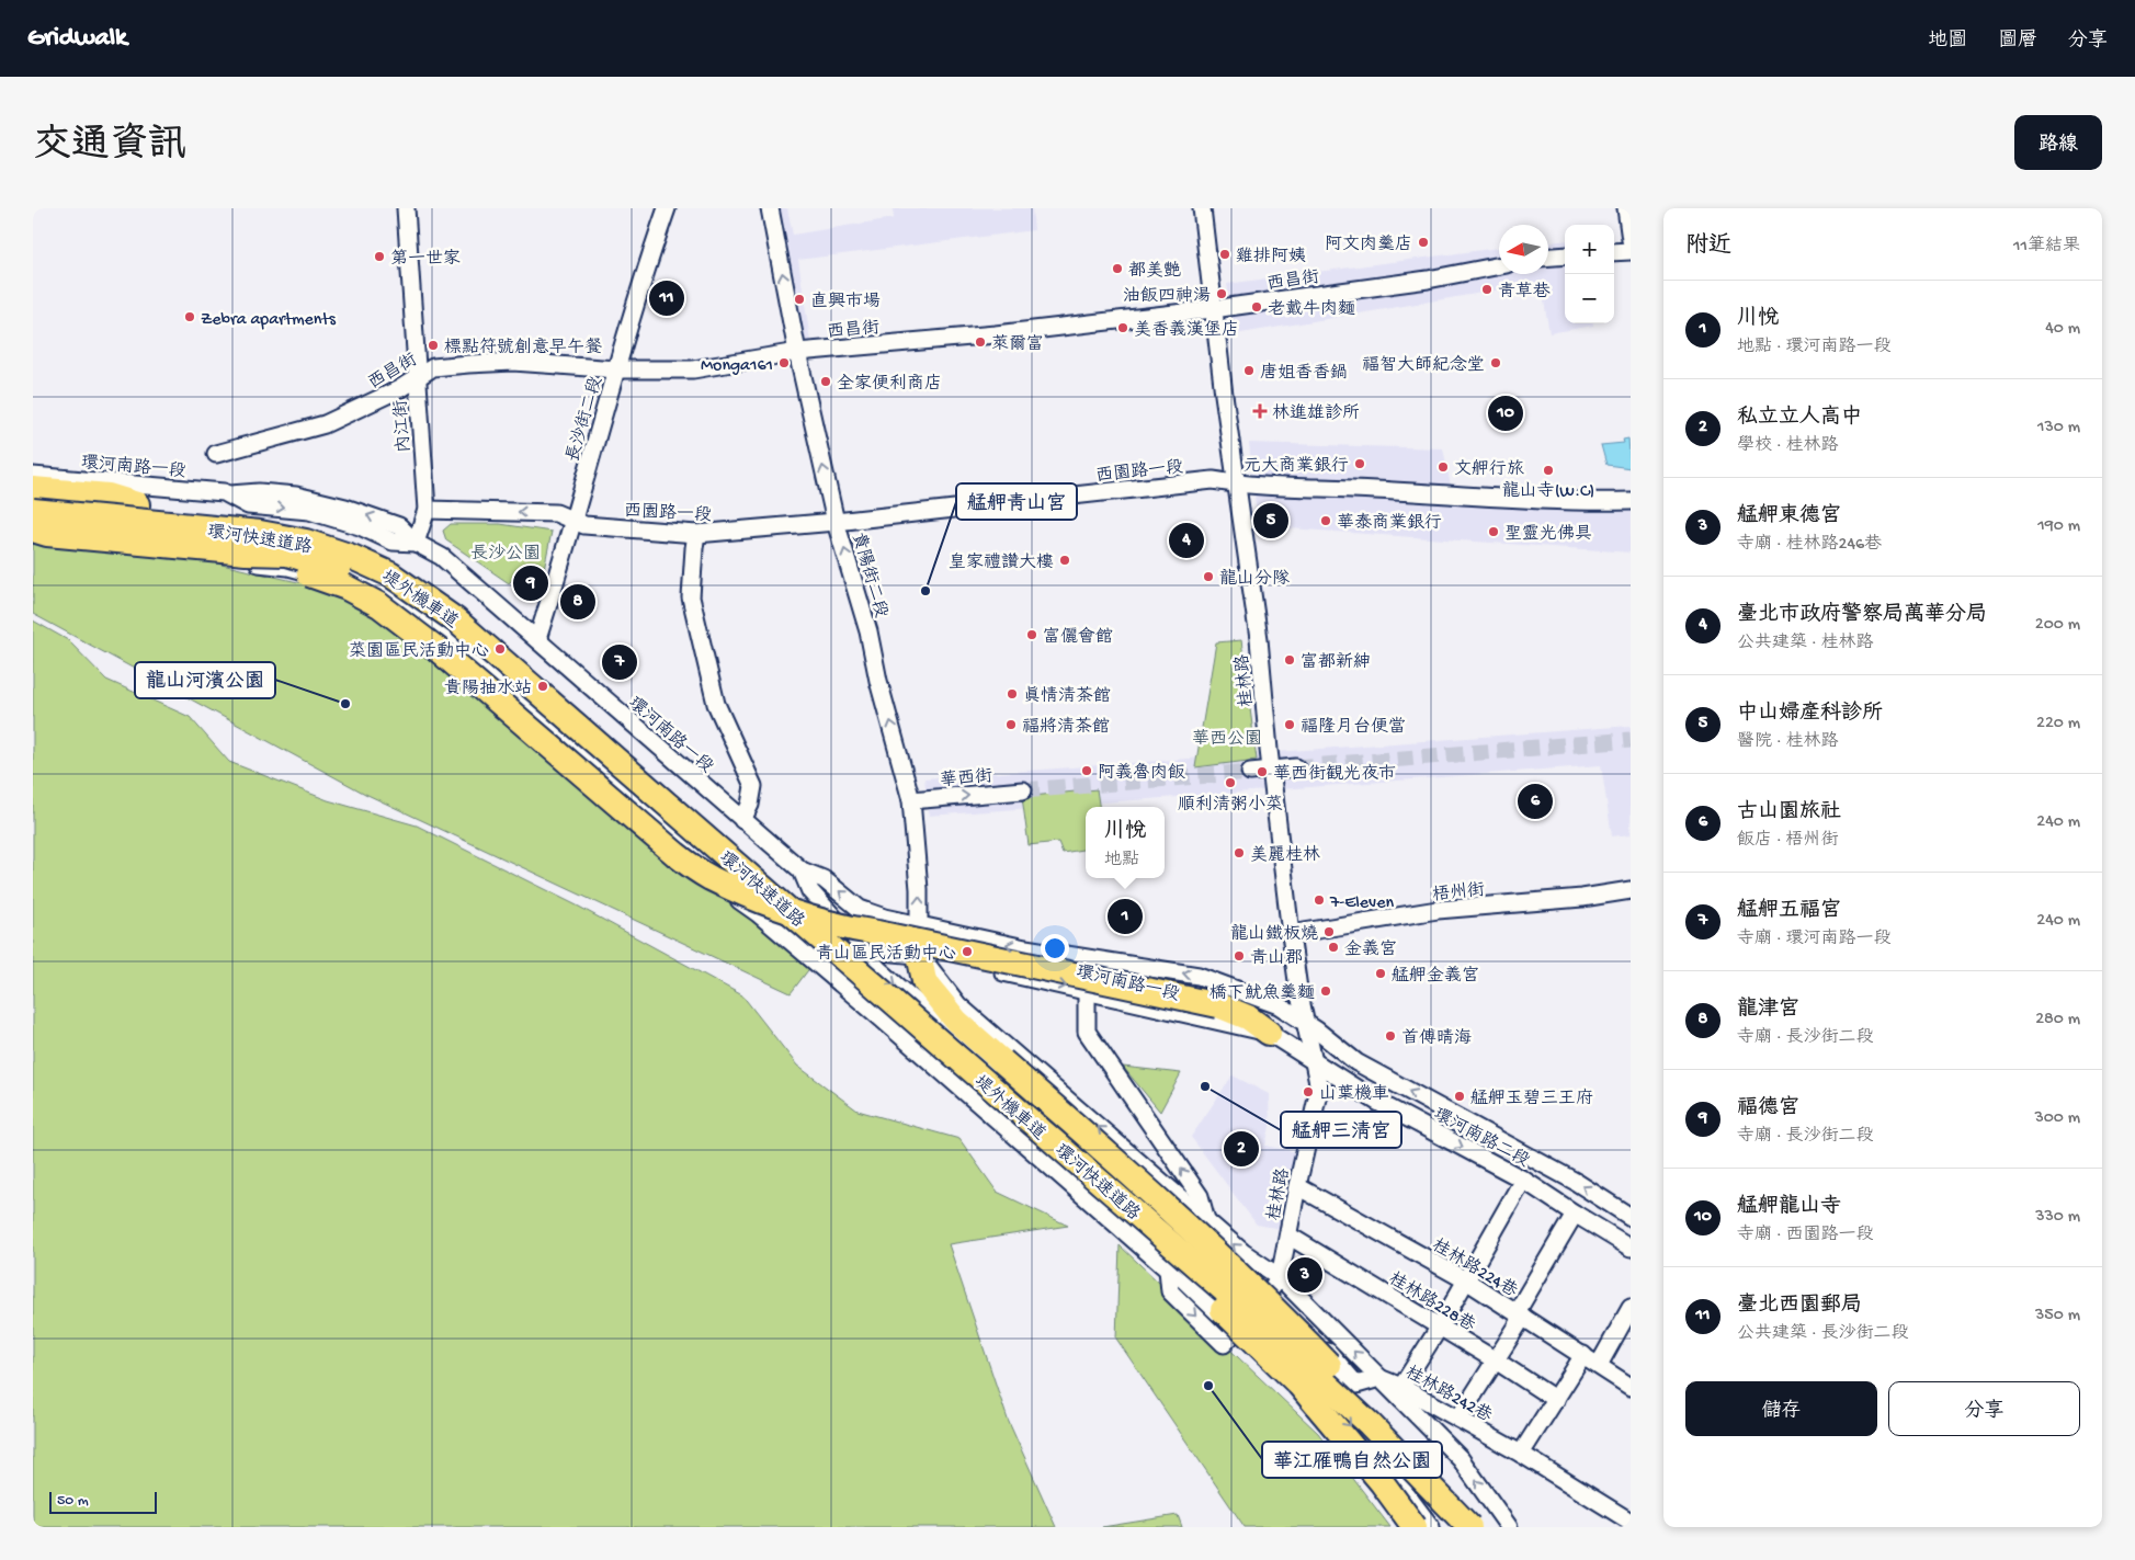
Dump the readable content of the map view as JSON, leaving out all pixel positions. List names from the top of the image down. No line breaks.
{"streets":{"highway":["環河快速道路"],"street":["西昌街","長沙街二段","內江街","環河南路一段","西園路一段","貴陽街二段","堤外機車道","桂林路","華西街","梧州街","環河南路二段","桂林路224巷","桂林路228巷","桂林路242巷"]},"crossings":[["西昌街","長沙街二段"],["西昌街","內江街"],["西昌街","貴陽街二段"],["西昌街","桂林路"],["長沙街二段","環河南路一段"],["長沙街二段","西園路一段"],["內江街","環河南路一段"],["內江街","西園路一段"],["環河南路一段","貴陽街二段"],["環河南路一段","桂林路"],["環河南路一段","環河南路二段"],["西園路一段","貴陽街二段"],["西園路一段","桂林路"],["環河快速道路","堤外機車道"],["貴陽街二段","華西街"],["堤外機車道","桂林路"],["桂林路","梧州街"],["桂林路","環河南路二段"],["桂林路","桂林路224巷"],["桂林路","桂林路228巷"],["桂林路","桂林路242巷"]],"one_way":["貴陽街二段","華西街"],"parks":["長沙公園","華西公園"],"places":{"other":["阿文肉羹店","雞排阿姨","第一世家","都美艷","青草巷","油飯四神湯","直興市場","老戴牛肉麵","Zebra apartments","美香義漢堡店","萊爾富","標點符號創意早午餐","Monga161","福智大師紀念堂","唐姐香香鍋","全家便利商店","元大商業銀行","文舺行旅","龍山寺(W.C)","華泰商業銀行","聖靈光佛具","皇家禮讚大樓","龍山分隊","艋舺青山宮","富儷會館","菜園區民活動中心","富都新紳","貴陽抽水站","真情清茶館","龍山河濱公園","福將清茶館","福隆月台便當","阿義魯肉飯","華西街観光夜市","順利清粥小菜","美麗桂林","7-Eleven","龍山鐵板燒","金義宮","青山區民活動中心","青山郡","艋舺金義宮","橋下魷魚羹麵","首傅晴海","艋舺三清宮","山葉機車","艋舺玉碧三王府","華江雁鴨自然公園"],"health":["林進雄診所"]},"scale_bar":"50 m","north":"left","page":{"header":"Gridwalk","nav":["地圖","圖層","分享"],"title":"交通資訊","buttons":["路線",["儲存","分享"]],"heading":["附近","11筆結果"],"map_buttons":["+","−"],"pins":["11","10","5","4","9","8","7","6","1","2","3"],"list":[{"mark":"1","name":"川悅","note":"地點 · 環河南路一段","value":"40 m"},{"mark":"2","name":"私立立人高中","note":"學校 · 桂林路","value":"130 m"},{"mark":"3","name":"艋舺東德宮","note":"寺廟 · 桂林路246巷","value":"190 m"},{"mark":"4","name":"臺北市政府警察局萬華分局","note":"公共建築 · 桂林路","value":"200 m"},{"mark":"5","name":"中山婦產科診所","note":"醫院 · 桂林路","value":"220 m"},{"mark":"6","name":"古山園旅社","note":"飯店 · 梧州街","value":"240 m"},{"mark":"7","name":"艋舺五福宮","note":"寺廟 · 環河南路一段","value":"240 m"},{"mark":"8","name":"龍津宮","note":"寺廟 · 長沙街二段","value":"280 m"},{"mark":"9","name":"福德宮","note":"寺廟 · 長沙街二段","value":"300 m"},{"mark":"10","name":"艋舺龍山寺","note":"寺廟 · 西園路一段","value":"330 m"},{"mark":"11","name":"臺北西園郵局","note":"公共建築 · 長沙街二段","value":"350 m"}],"popup":["川悅","地點"],"scale":"50 m"}}
